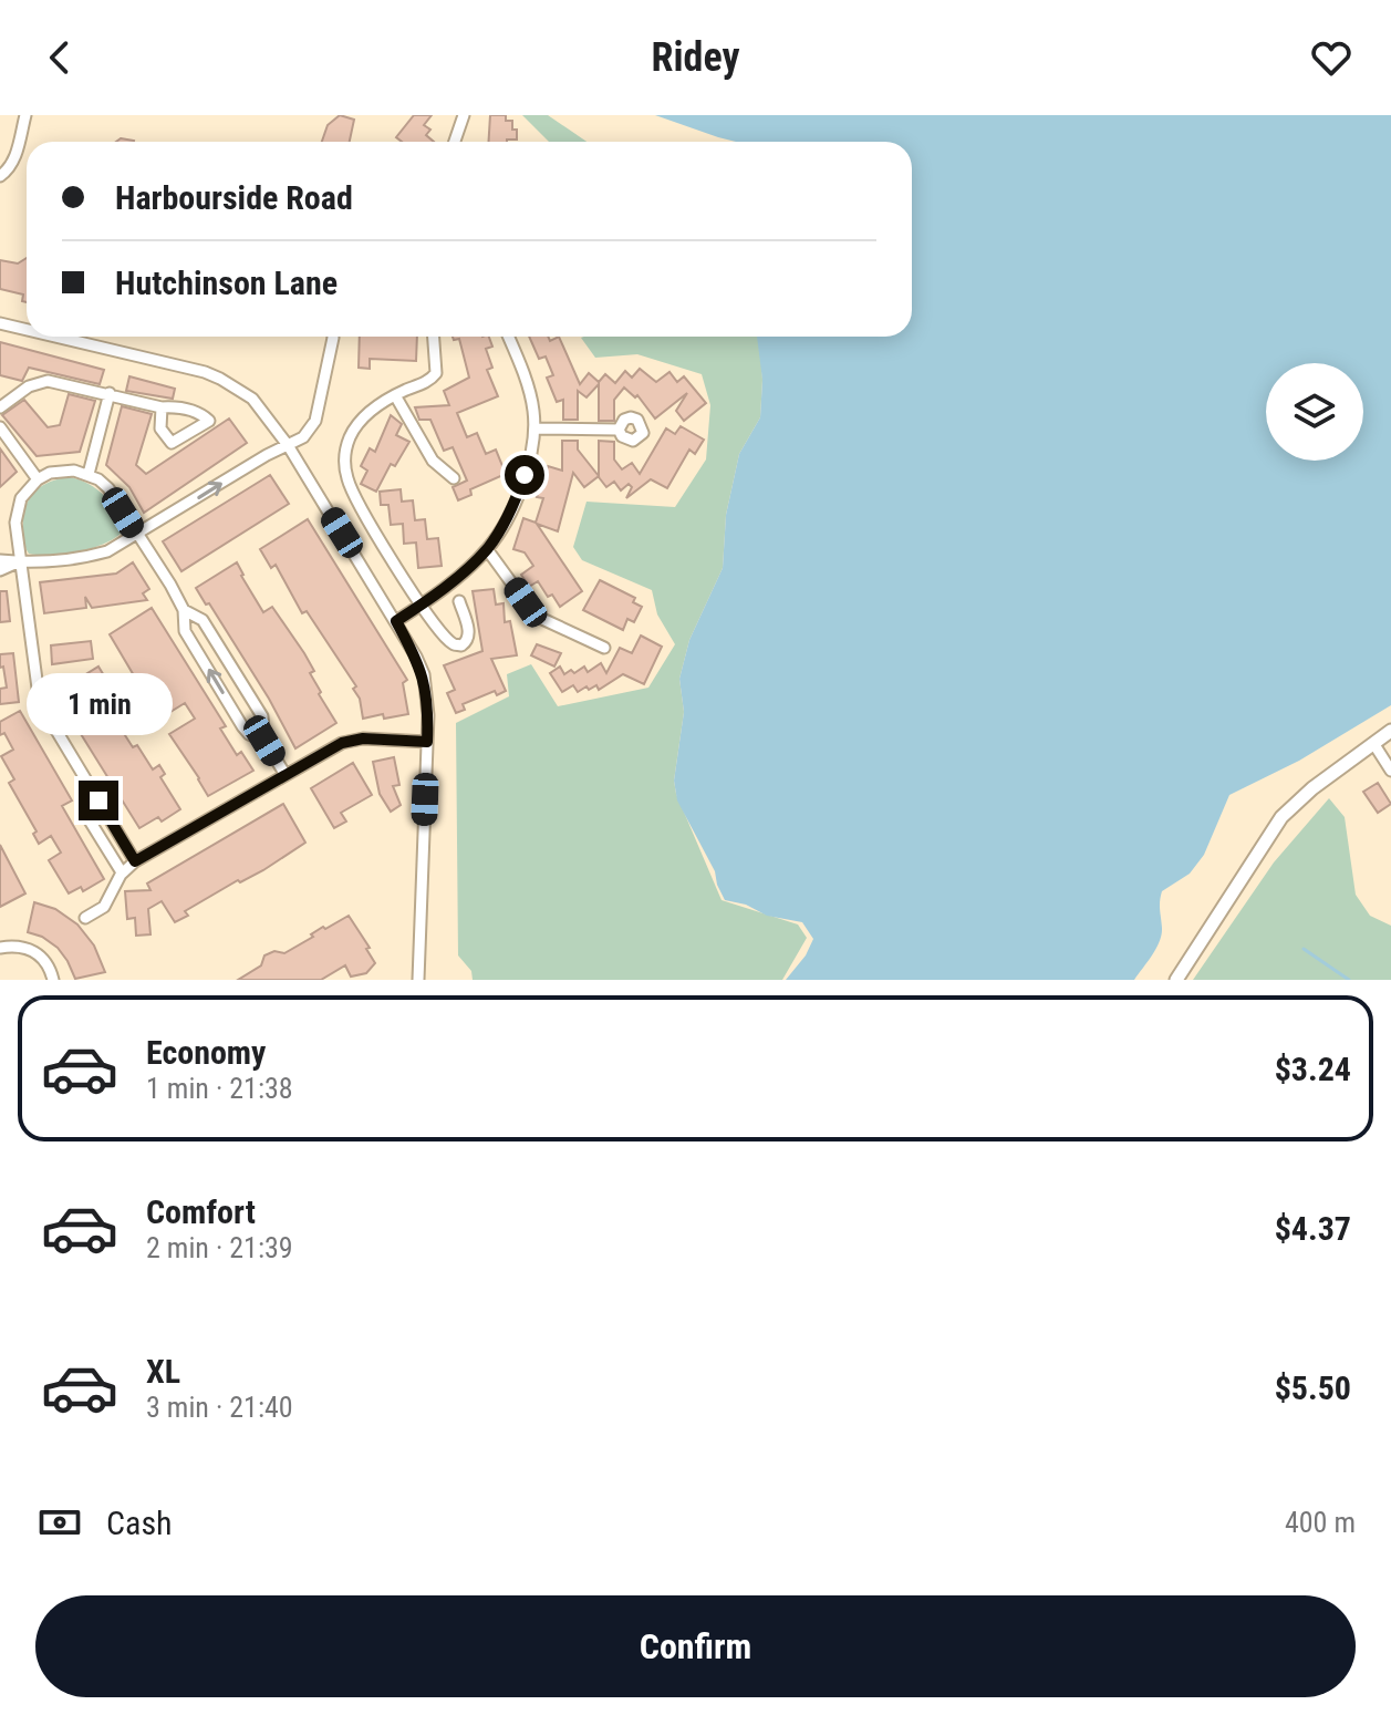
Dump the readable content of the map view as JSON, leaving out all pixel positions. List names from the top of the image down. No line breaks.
{"page":{"header":"Ridey","banner":["Harbourside Road","Hutchinson Lane"],"bubble":"1 min","list":[{"name":"Economy","note":"1 min · 21:38","value":"$3.24"},{"name":"Comfort","note":"2 min · 21:39","value":"$4.37"},{"name":"XL","note":"3 min · 21:40","value":"$5.50"}],"pay":["Cash","400 m"],"buttons":"Confirm"}}
